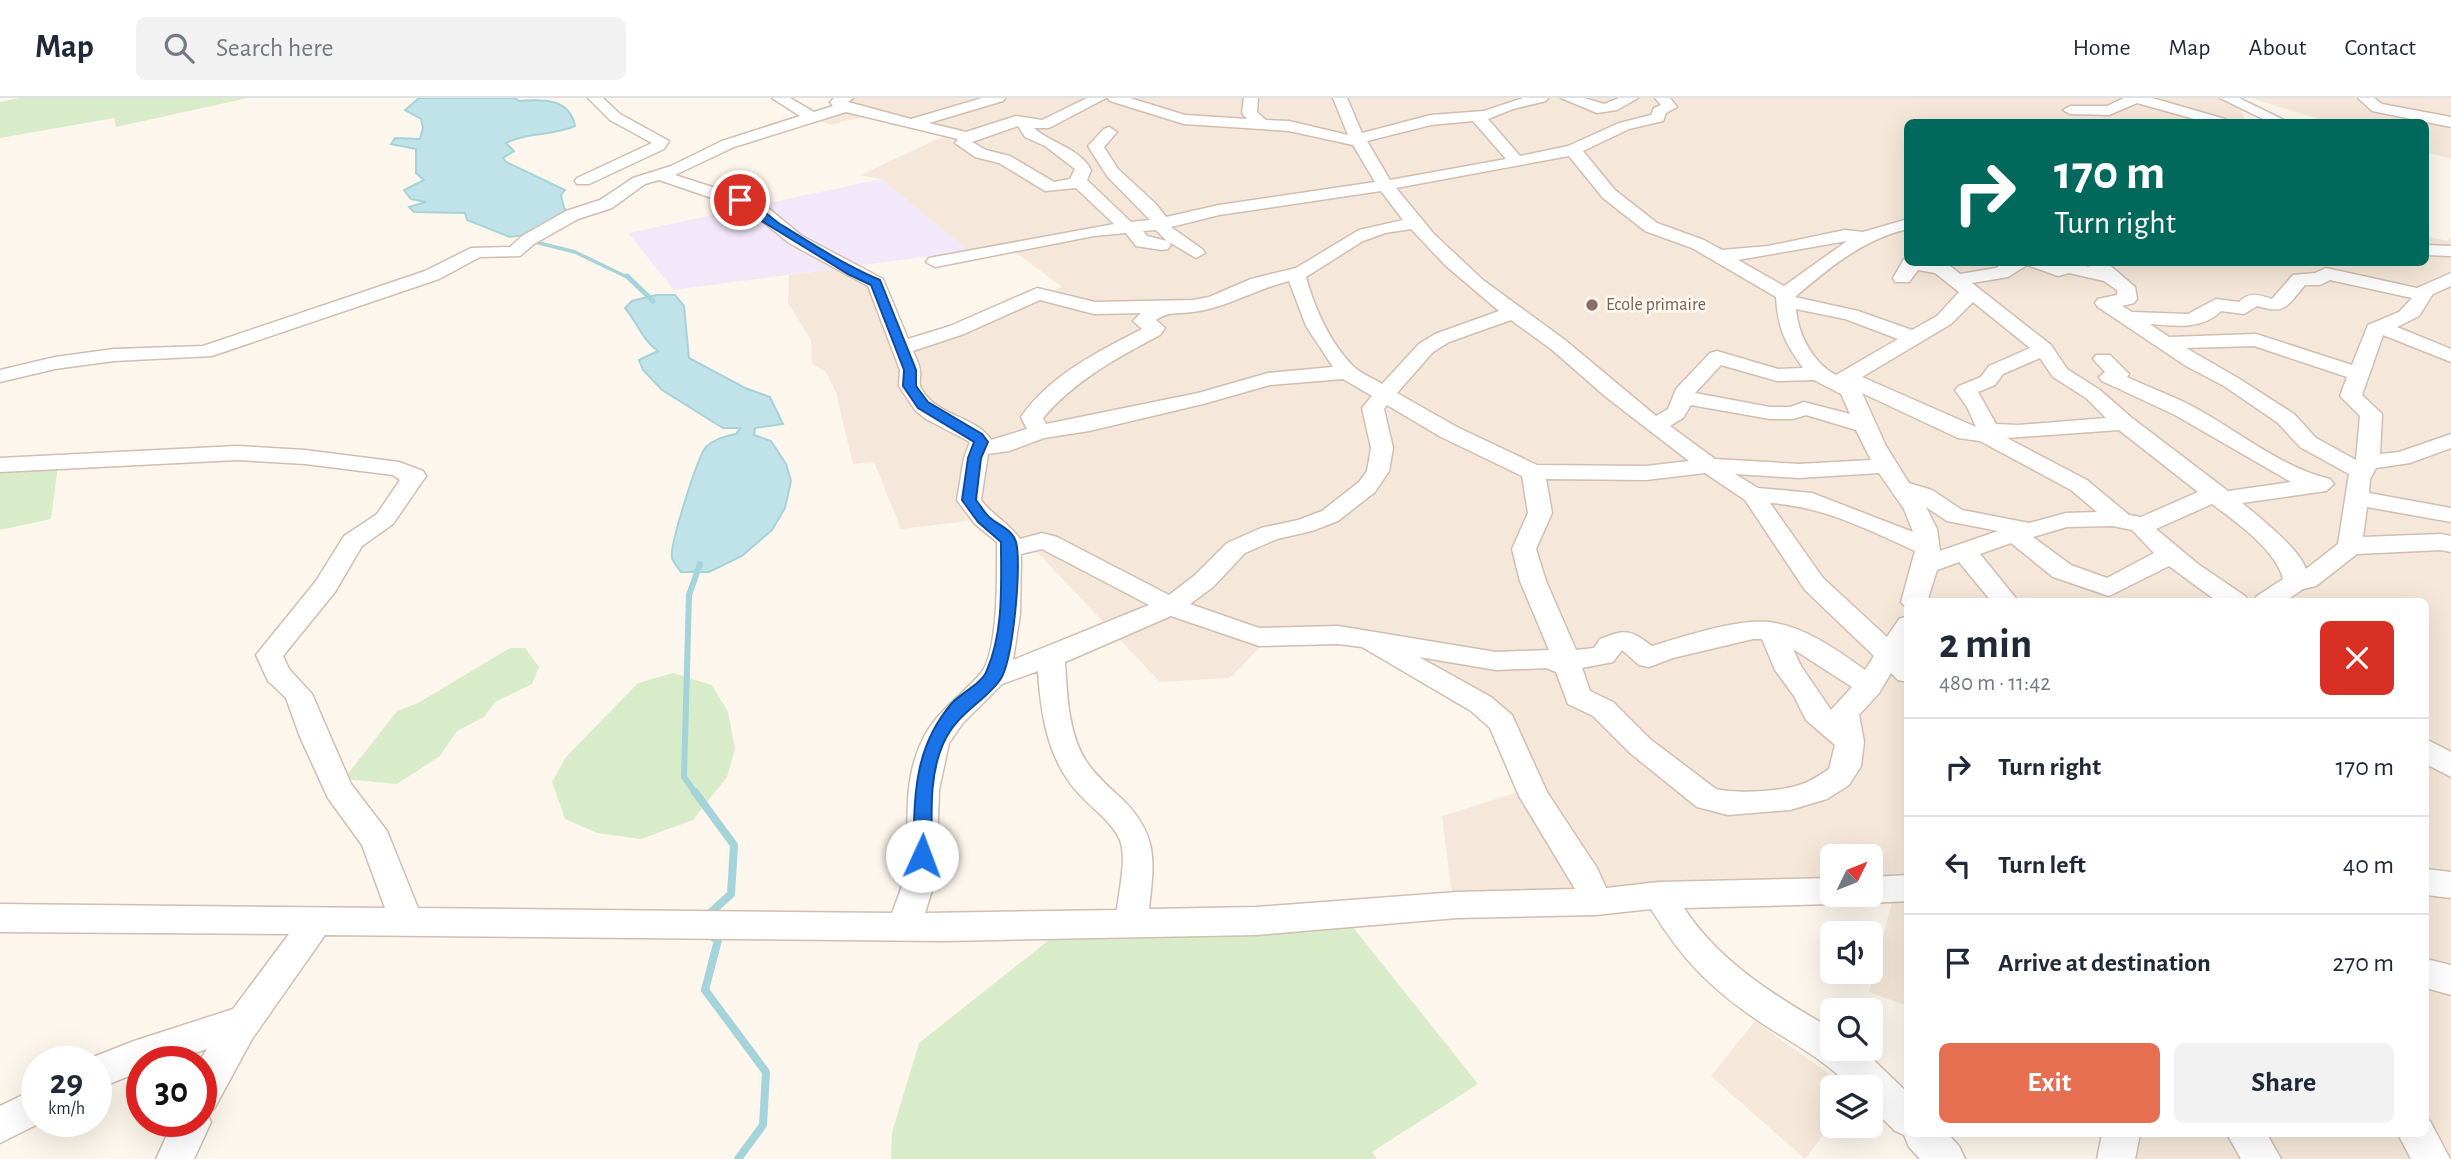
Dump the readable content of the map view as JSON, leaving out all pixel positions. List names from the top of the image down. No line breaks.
{"places":["Ecole primaire"],"north":"top right","page":{"header":"Map","search":"Search here","nav":["Home","Map","About","Contact"],"turn":["170 m","Turn right"],"heading":["2 min","480 m · 11:42"],"list":[{"name":"Turn right","value":"170 m"},{"name":"Turn left","value":"40 m"},{"name":"Arrive at destination","value":"270 m"}],"buttons":["Exit","Share"],"speed":"29 km/h","limit":"30"}}
